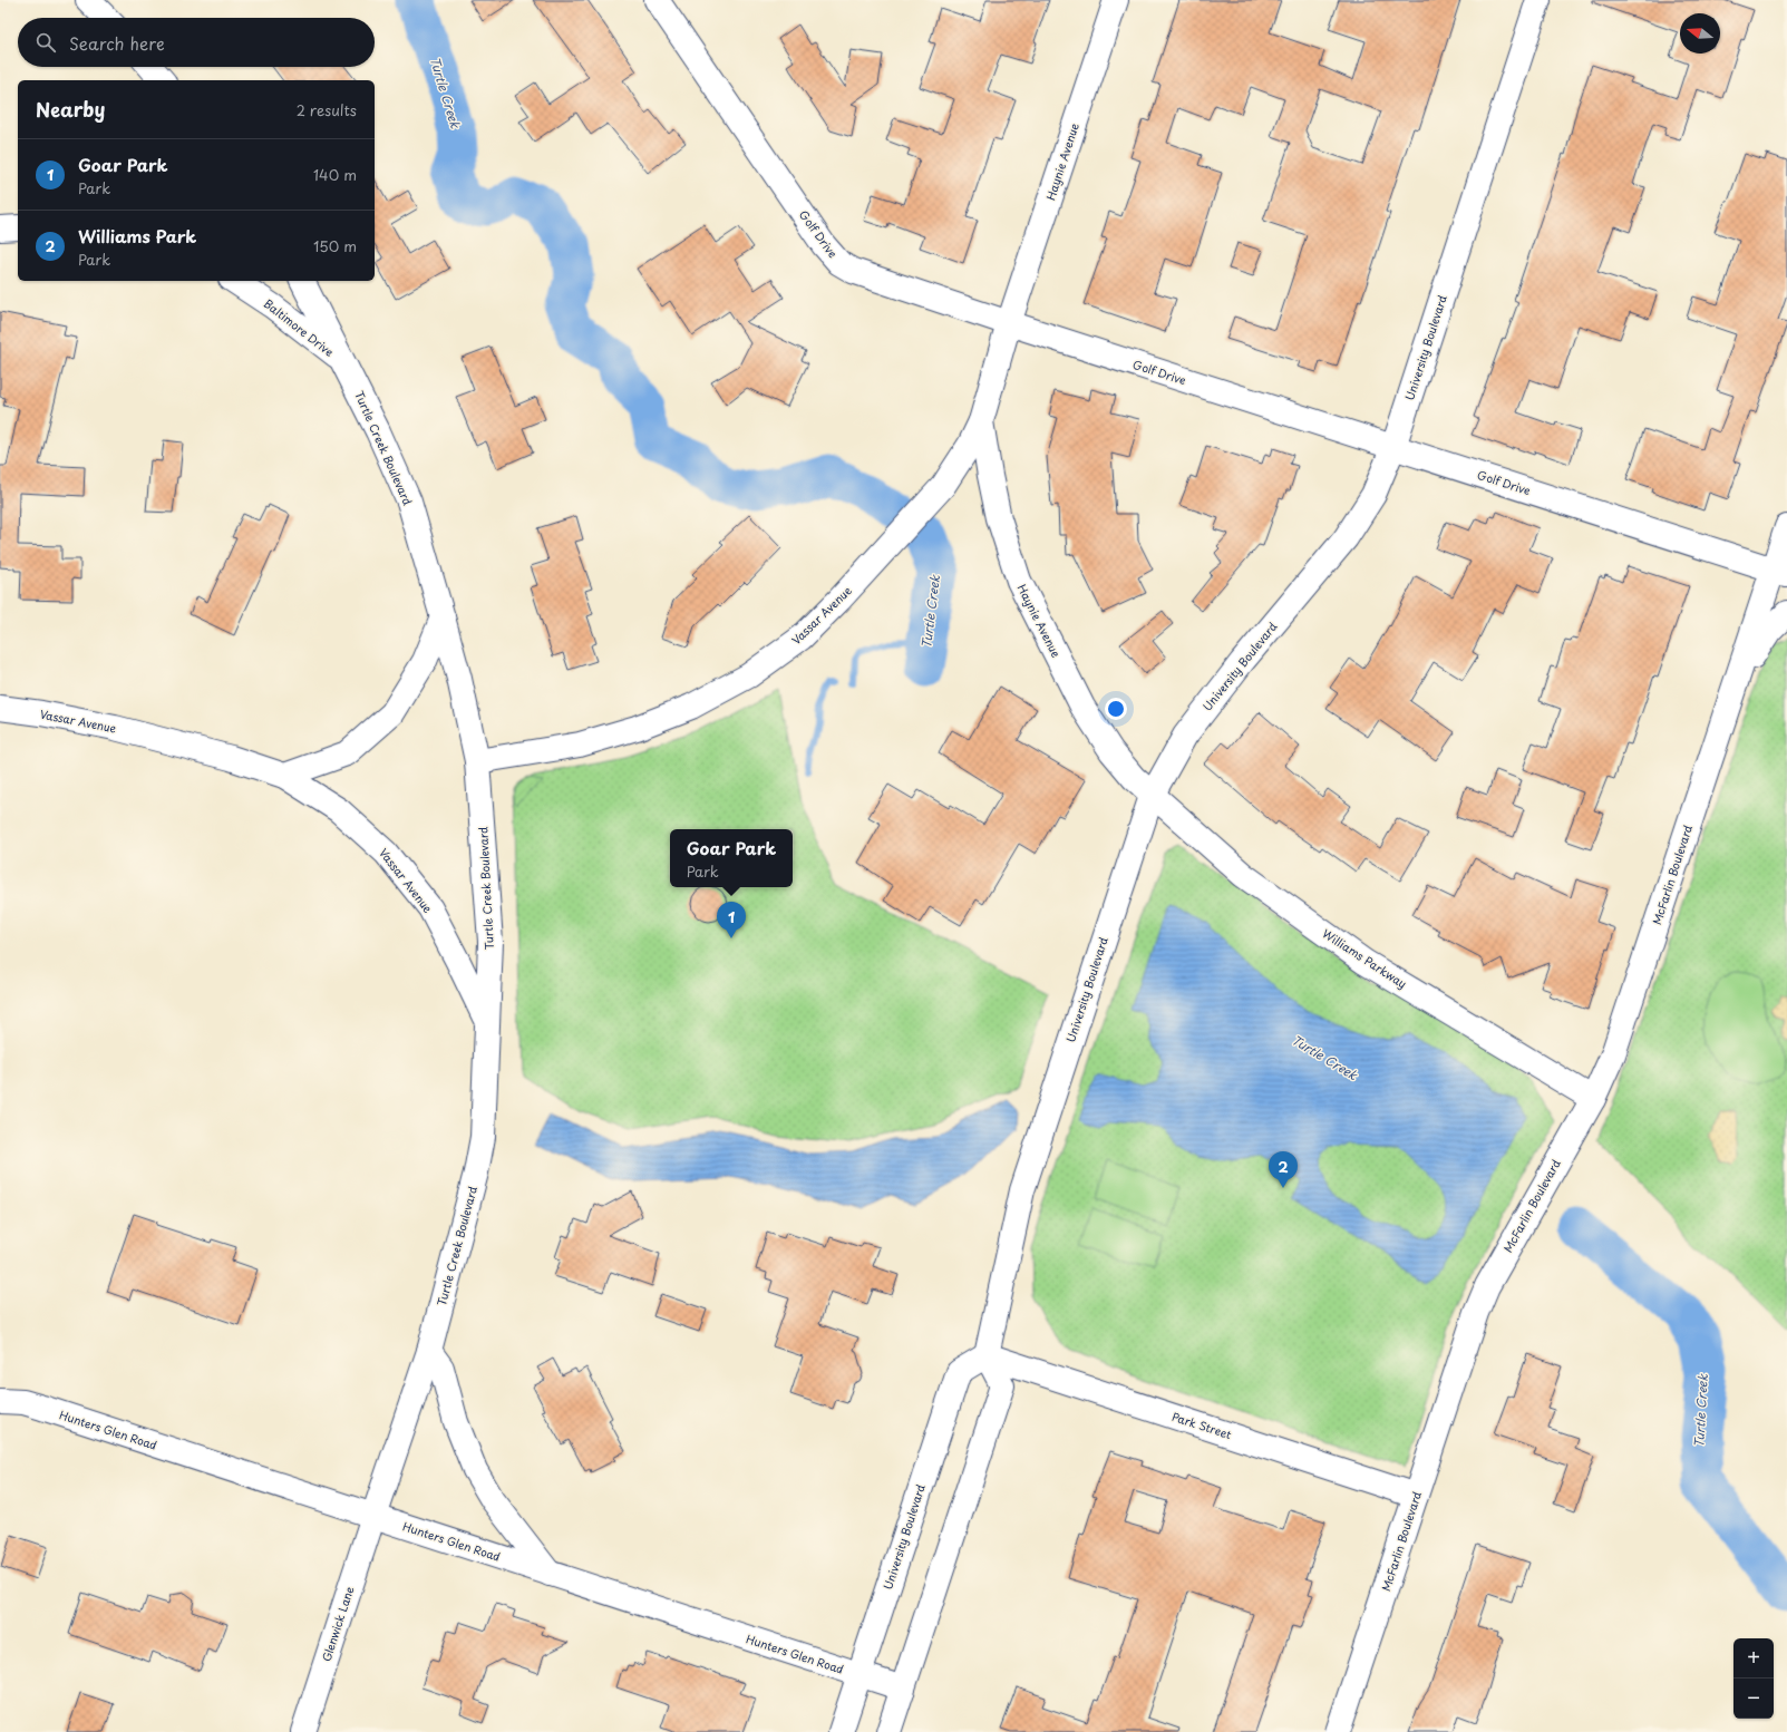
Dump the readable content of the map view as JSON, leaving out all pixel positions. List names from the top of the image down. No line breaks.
{"streets":{"street":["Haynie Avenue","Golf Drive","Baltimore Drive","University Boulevard","Turtle Creek Boulevard","Vassar Avenue","McFarlin Boulevard","Williams Parkway","Park Street","Hunters Glen Road","Glenwick Lane"]},"crossings":[["Haynie Avenue","Golf Drive"],["Haynie Avenue","University Boulevard"],["Haynie Avenue","Vassar Avenue"],["Haynie Avenue","Williams Parkway"],["Golf Drive","University Boulevard"],["Golf Drive","Vassar Avenue"],["Golf Drive","McFarlin Boulevard"],["Baltimore Drive","Turtle Creek Boulevard"],["University Boulevard","Williams Parkway"],["University Boulevard","Park Street"],["University Boulevard","Hunters Glen Road"],["Turtle Creek Boulevard","Vassar Avenue"],["Turtle Creek Boulevard","Hunters Glen Road"],["Turtle Creek Boulevard","Glenwick Lane"],["McFarlin Boulevard","Williams Parkway"],["McFarlin Boulevard","Park Street"],["Hunters Glen Road","Glenwick Lane"]],"water":["Turtle Creek"],"north":"left","page":{"search":"Search here","heading":["Nearby","2 results"],"list":[{"mark":"1","name":"Goar Park","note":"Park","value":"140 m"},{"mark":"2","name":"Williams Park","note":"Park","value":"150 m"}],"popup":["Goar Park","Park"],"pins":["1","2"],"map_buttons":["+","−"]}}
